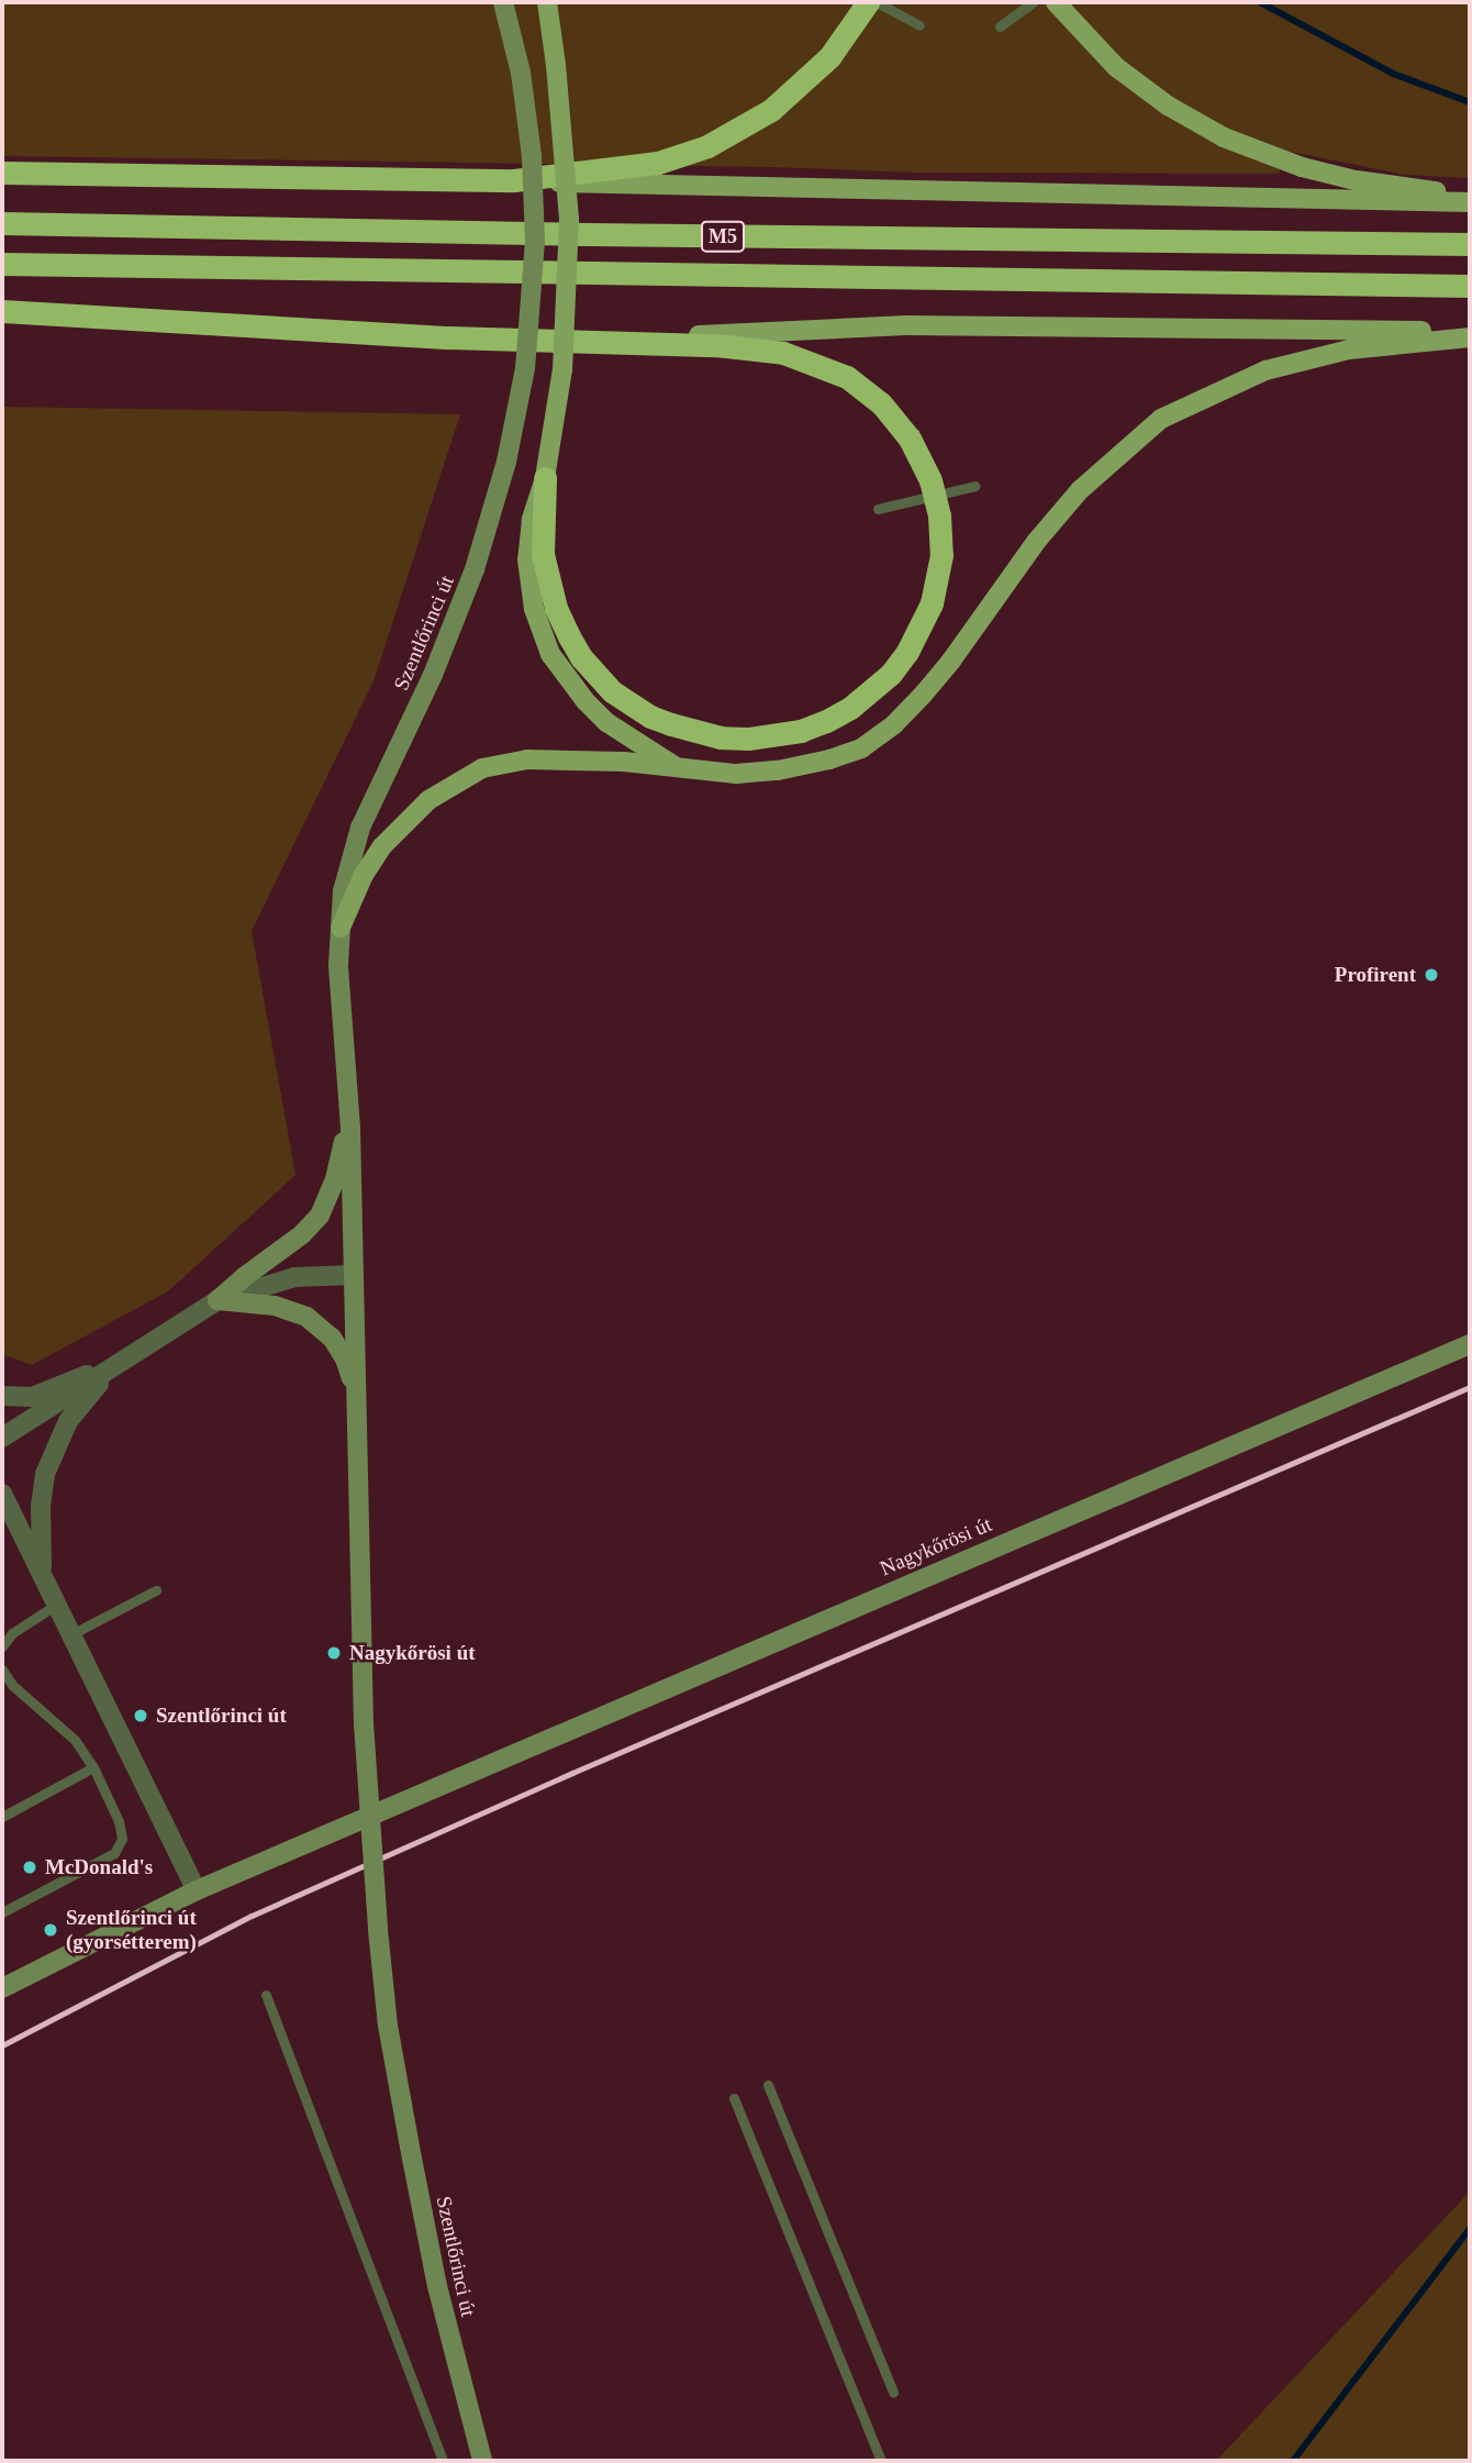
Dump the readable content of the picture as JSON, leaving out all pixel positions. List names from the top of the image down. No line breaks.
{"streets":{"highway":["M5"],"main road":["Szentlőrinci út","Nagykőrösi út"]},"places":["Profirent","Nagykőrösi út","Szentlőrinci út","McDonald's","Szentlőrinci út (gyorsétterem)"]}
